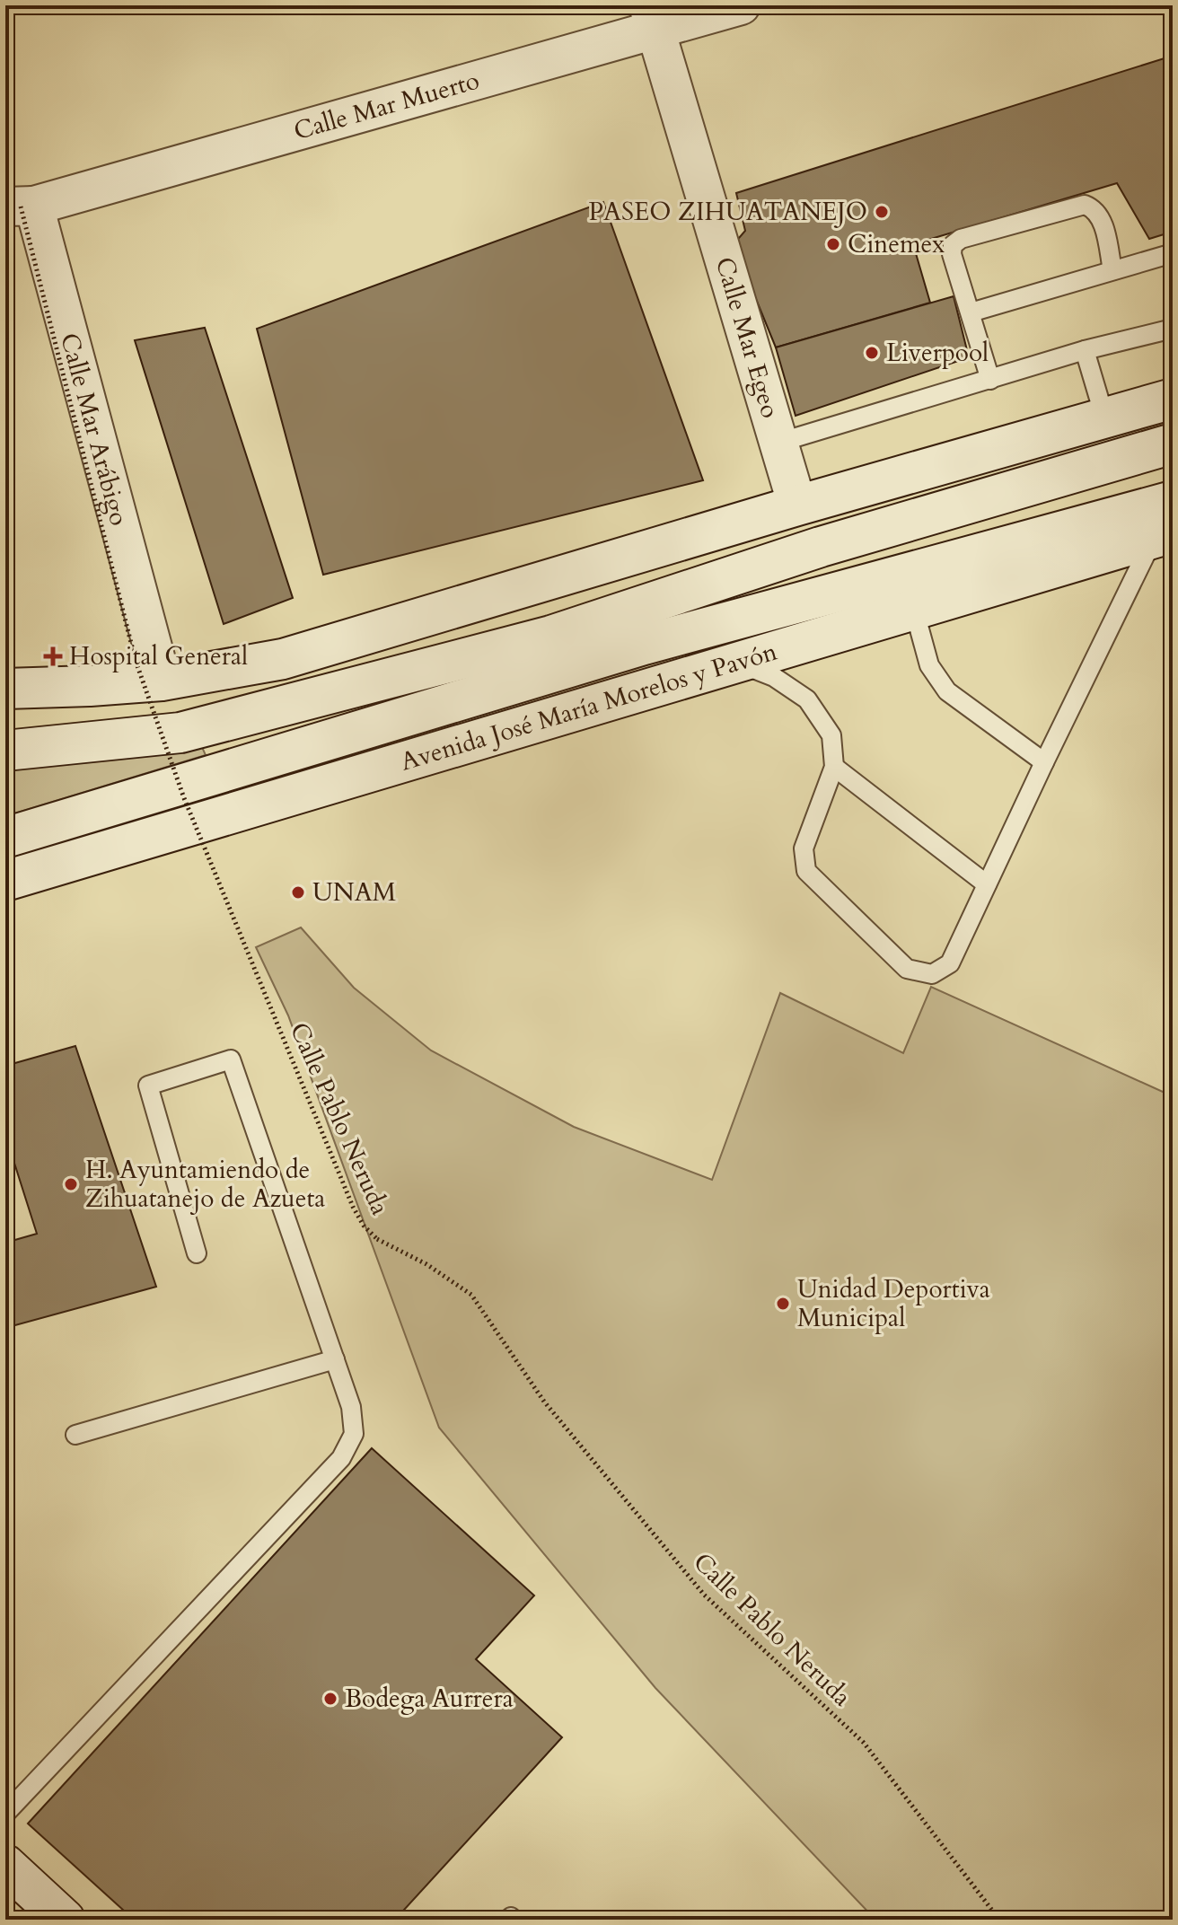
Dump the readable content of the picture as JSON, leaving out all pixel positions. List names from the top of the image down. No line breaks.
{"streets":{"main road":["Avenida José María Morelos y Pavón"],"street":["Calle Mar Muerto","Calle Mar Egeo","Calle Mar Arábigo"],"path":["Calle Pablo Neruda"]},"crossings":[["Calle Mar Muerto","Calle Mar Egeo"],["Calle Mar Muerto","Calle Mar Arábigo"],["Calle Mar Muerto","Calle Pablo Neruda"],["Calle Mar Arábigo","Calle Pablo Neruda"]],"places":{"other":["PASEO ZIHUATANEJO","Cinemex","Liverpool","UNAM","H. Ayuntamiendo de Zihuatanejo de Azueta","Unidad Deportiva Municipal","Bodega Aurrera"],"health":["Hospital General"]}}
